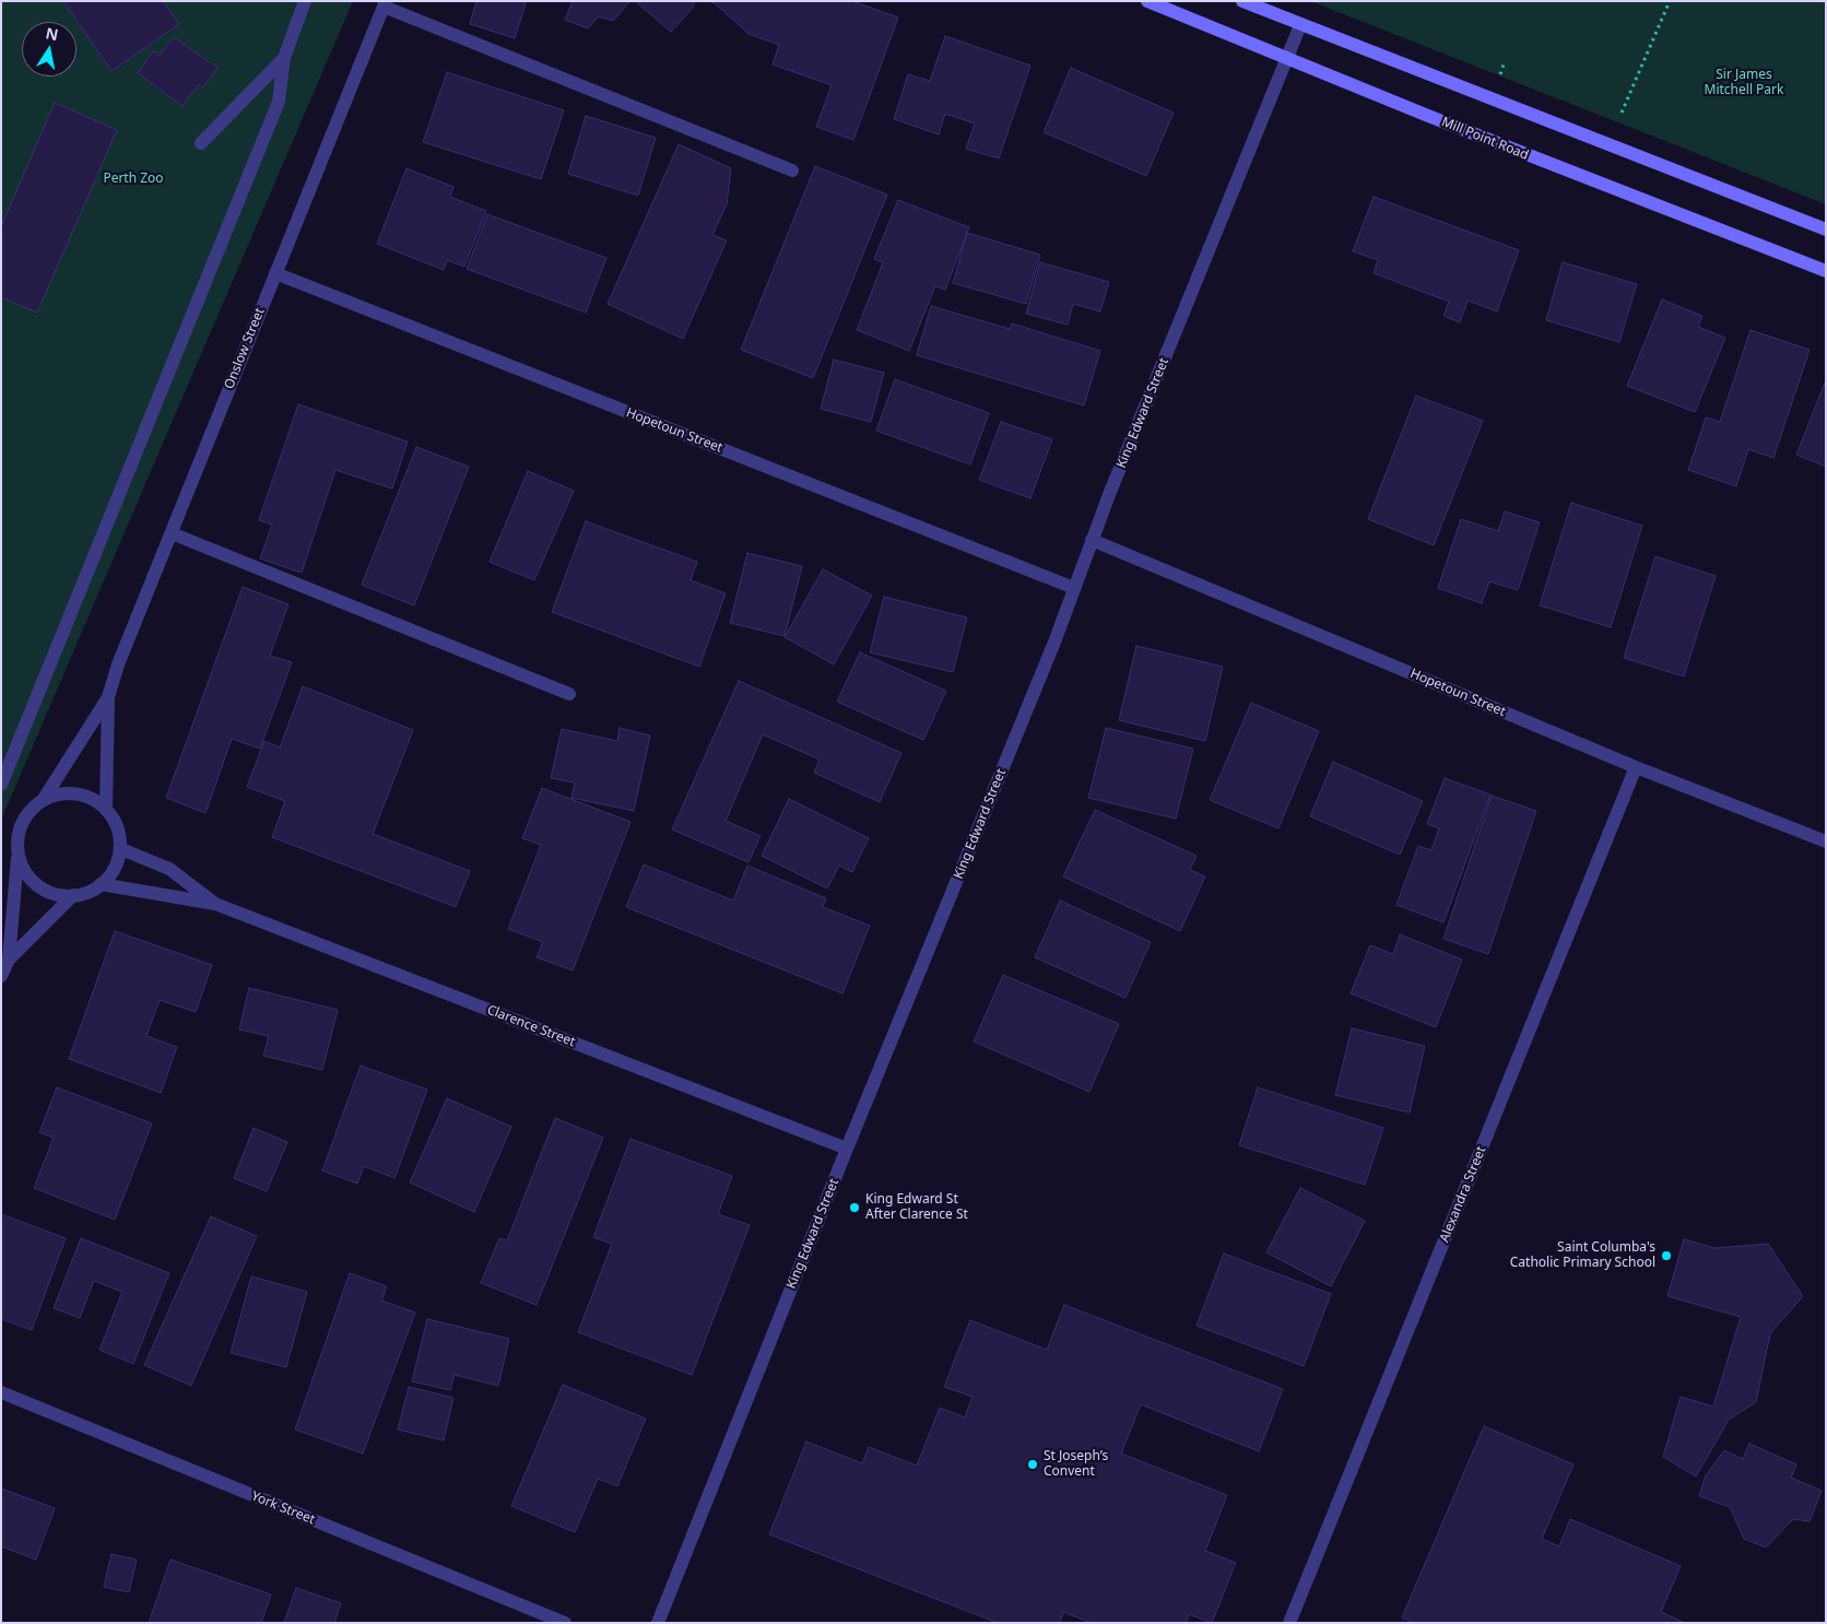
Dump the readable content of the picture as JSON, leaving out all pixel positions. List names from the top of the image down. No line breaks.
{"streets":{"main road":["Mill Point Road"],"street":["Onslow Street","King Edward Street","Hopetoun Street","Clarence Street","Alexandra Street","York Street"]},"crossings":[["Mill Point Road","King Edward Street"],["Onslow Street","Hopetoun Street"],["Onslow Street","Clarence Street"],["King Edward Street","Hopetoun Street"],["King Edward Street","Clarence Street"],["Hopetoun Street","Alexandra Street"]],"parks":["Sir James Mitchell Park","Perth Zoo"],"places":["King Edward St After Clarence St","Saint Columba's Catholic Primary School","St Joseph’s Convent"],"north":"top"}
